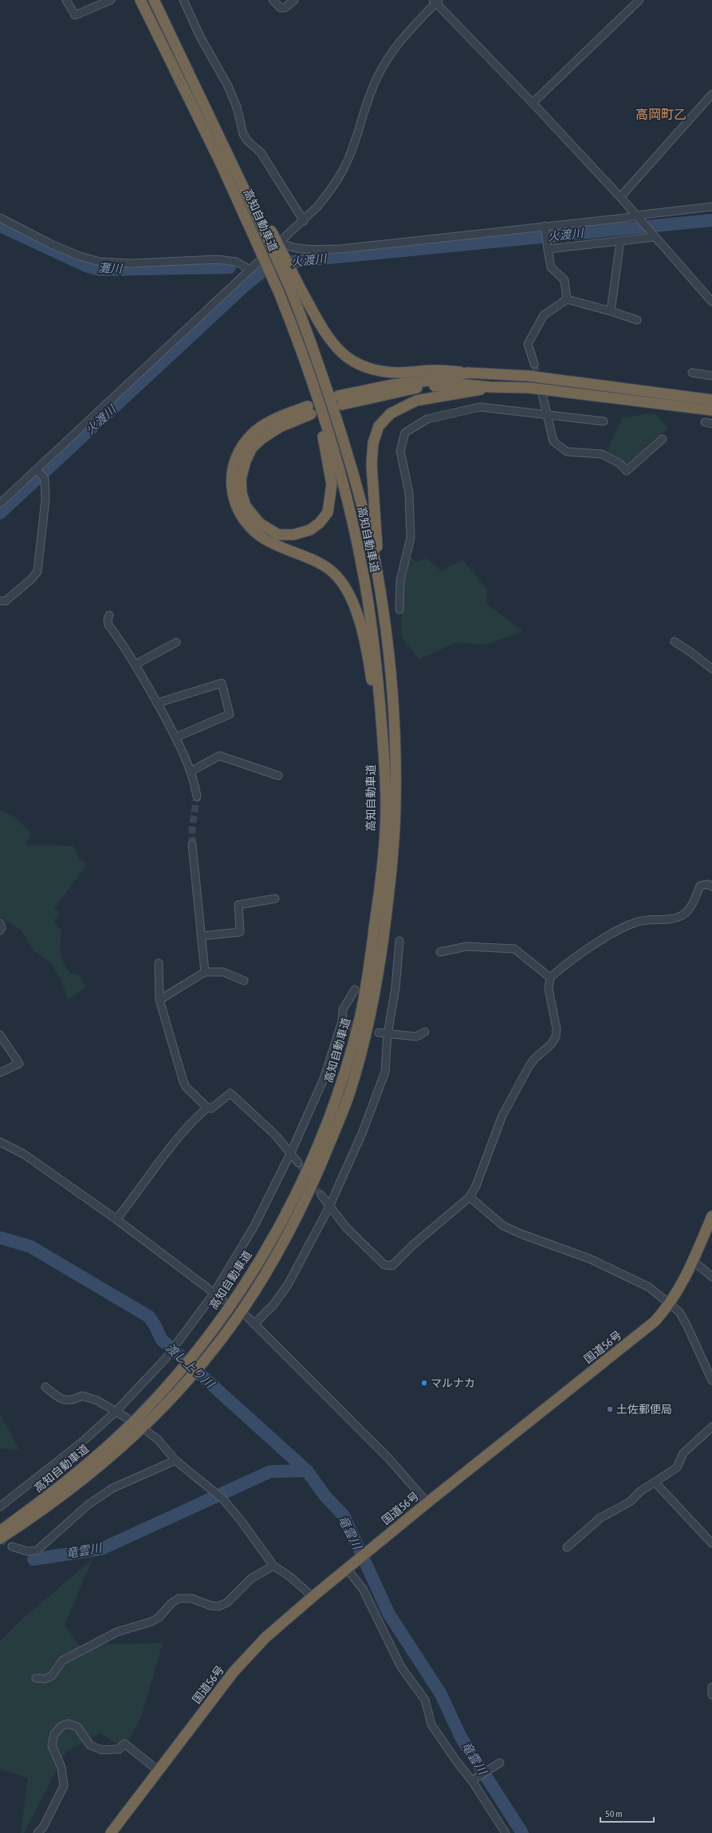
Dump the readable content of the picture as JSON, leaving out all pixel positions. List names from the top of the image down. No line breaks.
{"streets":{"highway":["高知自動車道","国道56号"]},"districts":["高岡町乙"],"water":["火渡川","灘川","渡し上り川","竜雲川"],"places":["マルナカ","土佐郵便局"],"scale_bar":"50 m"}
